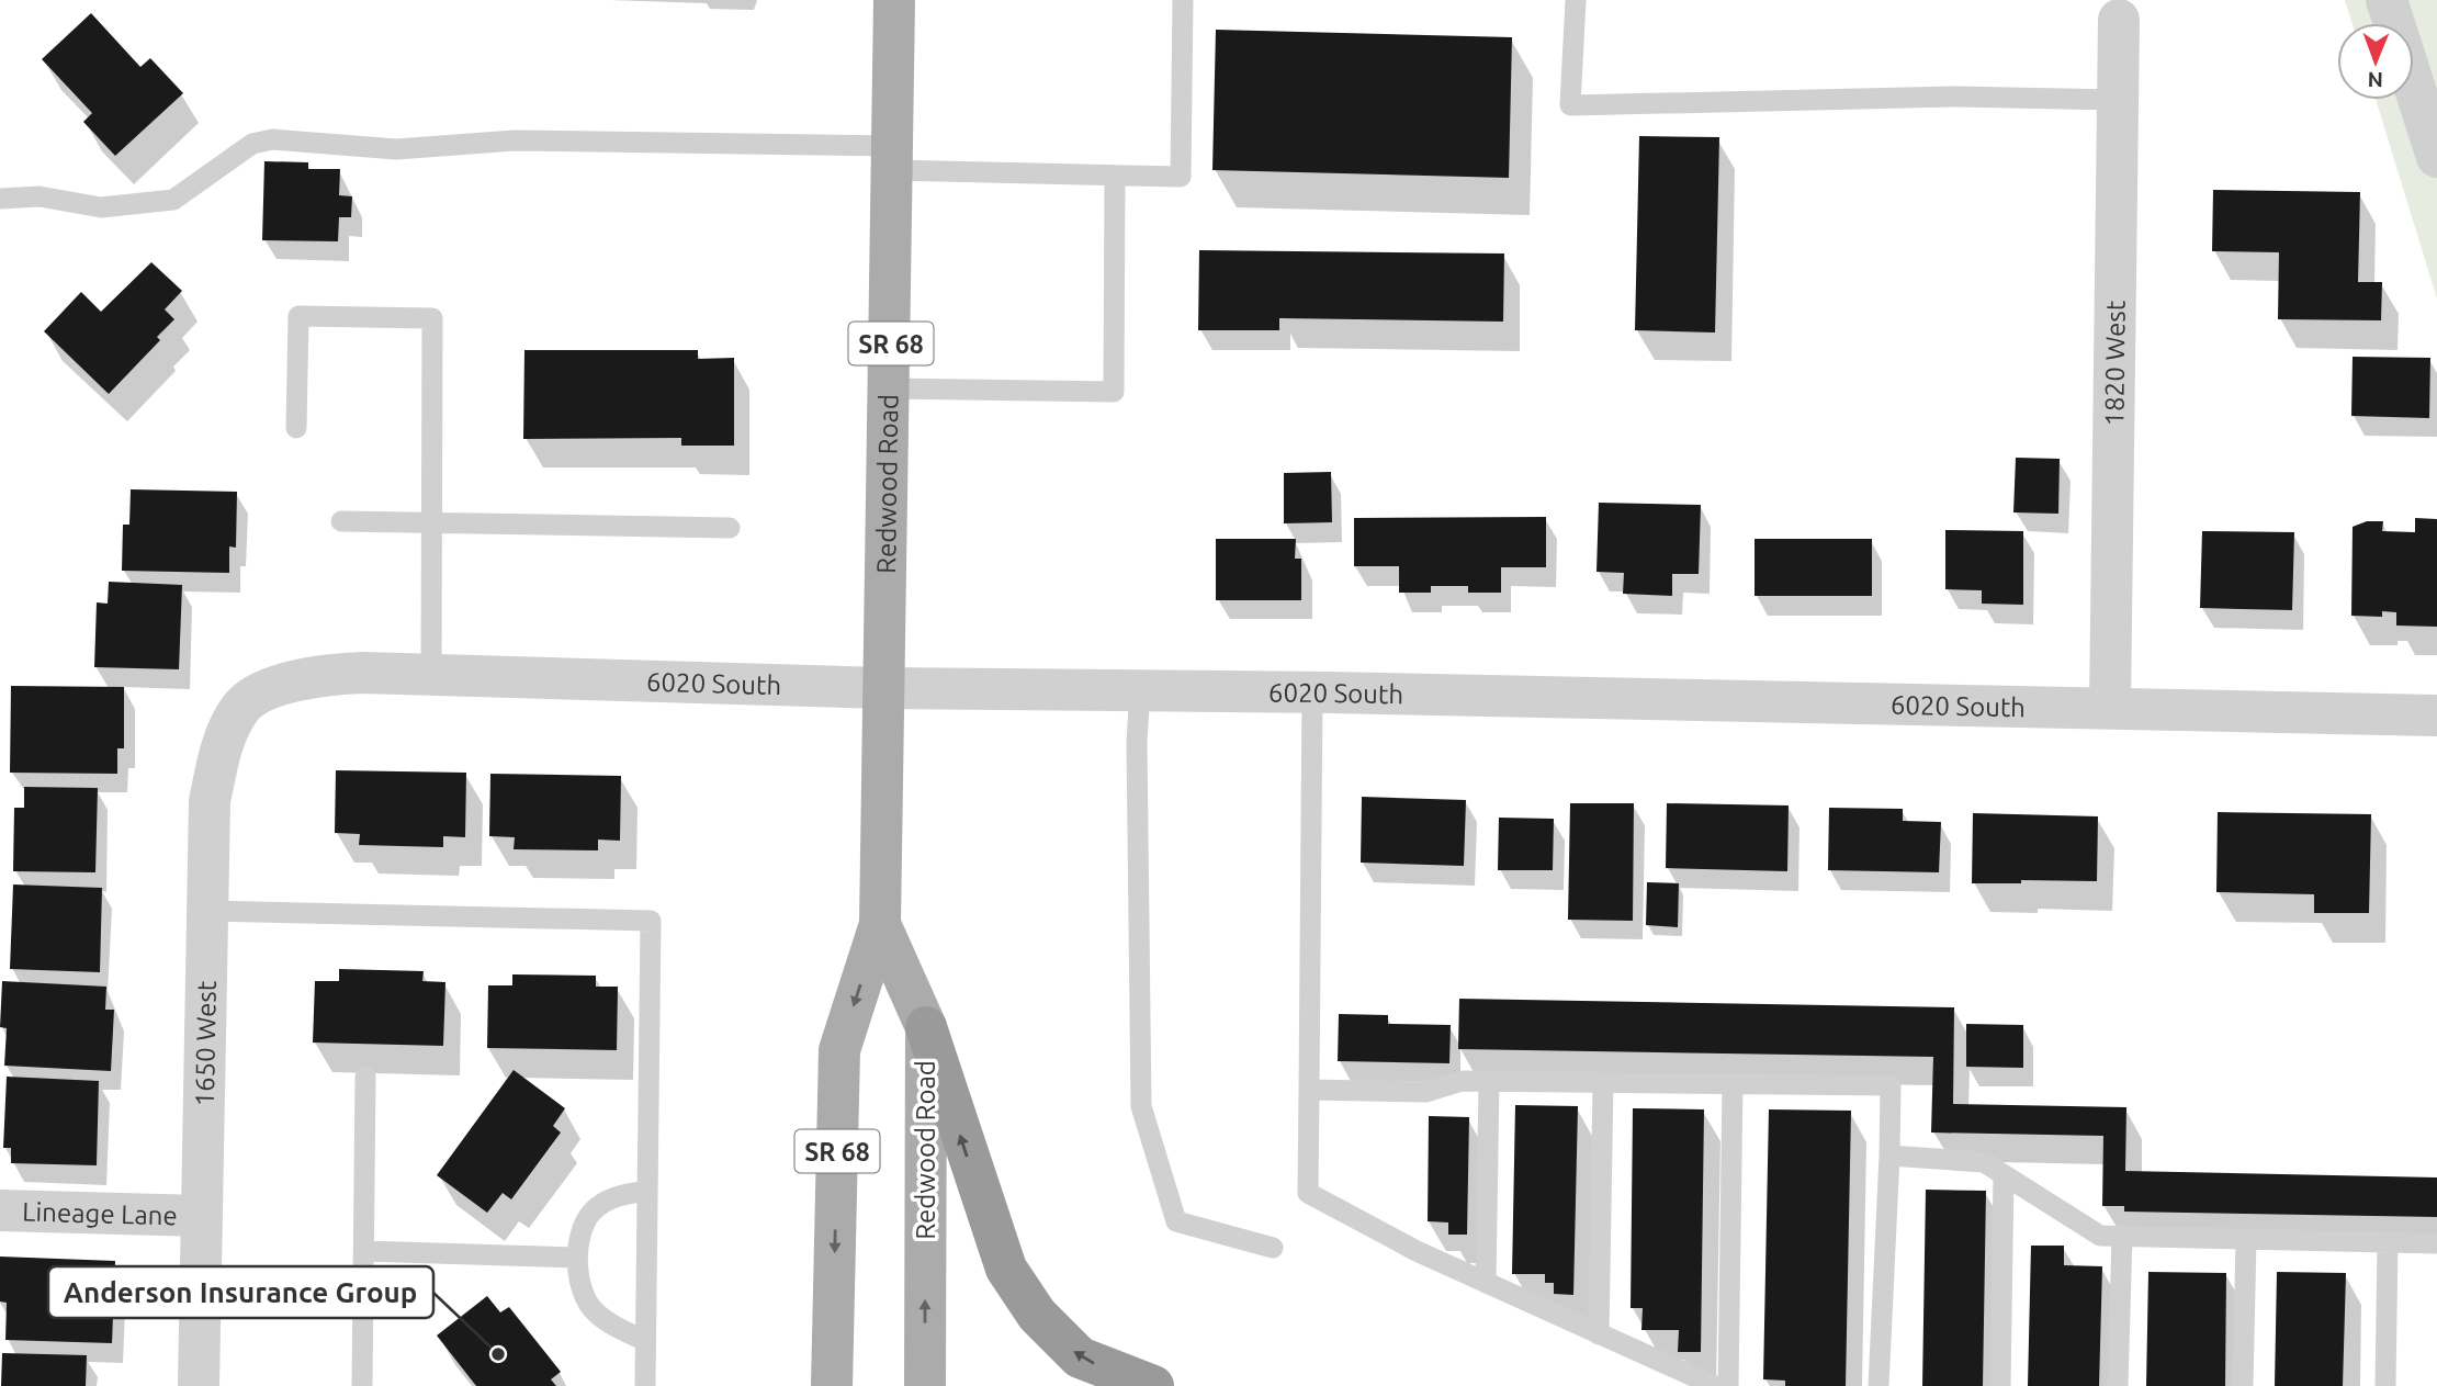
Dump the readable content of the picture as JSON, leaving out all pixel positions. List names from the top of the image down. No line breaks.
{"streets":{"main road":["SR 68","Redwood Road"],"street":["1820 West","6020 South","1650 West","Lineage Lane"]},"crossings":[["1820 West","6020 South"],["Redwood Road","6020 South"],["6020 South","1650 West"],["1650 West","Lineage Lane"]],"places":["Anderson Insurance Group"],"north":"bottom"}
